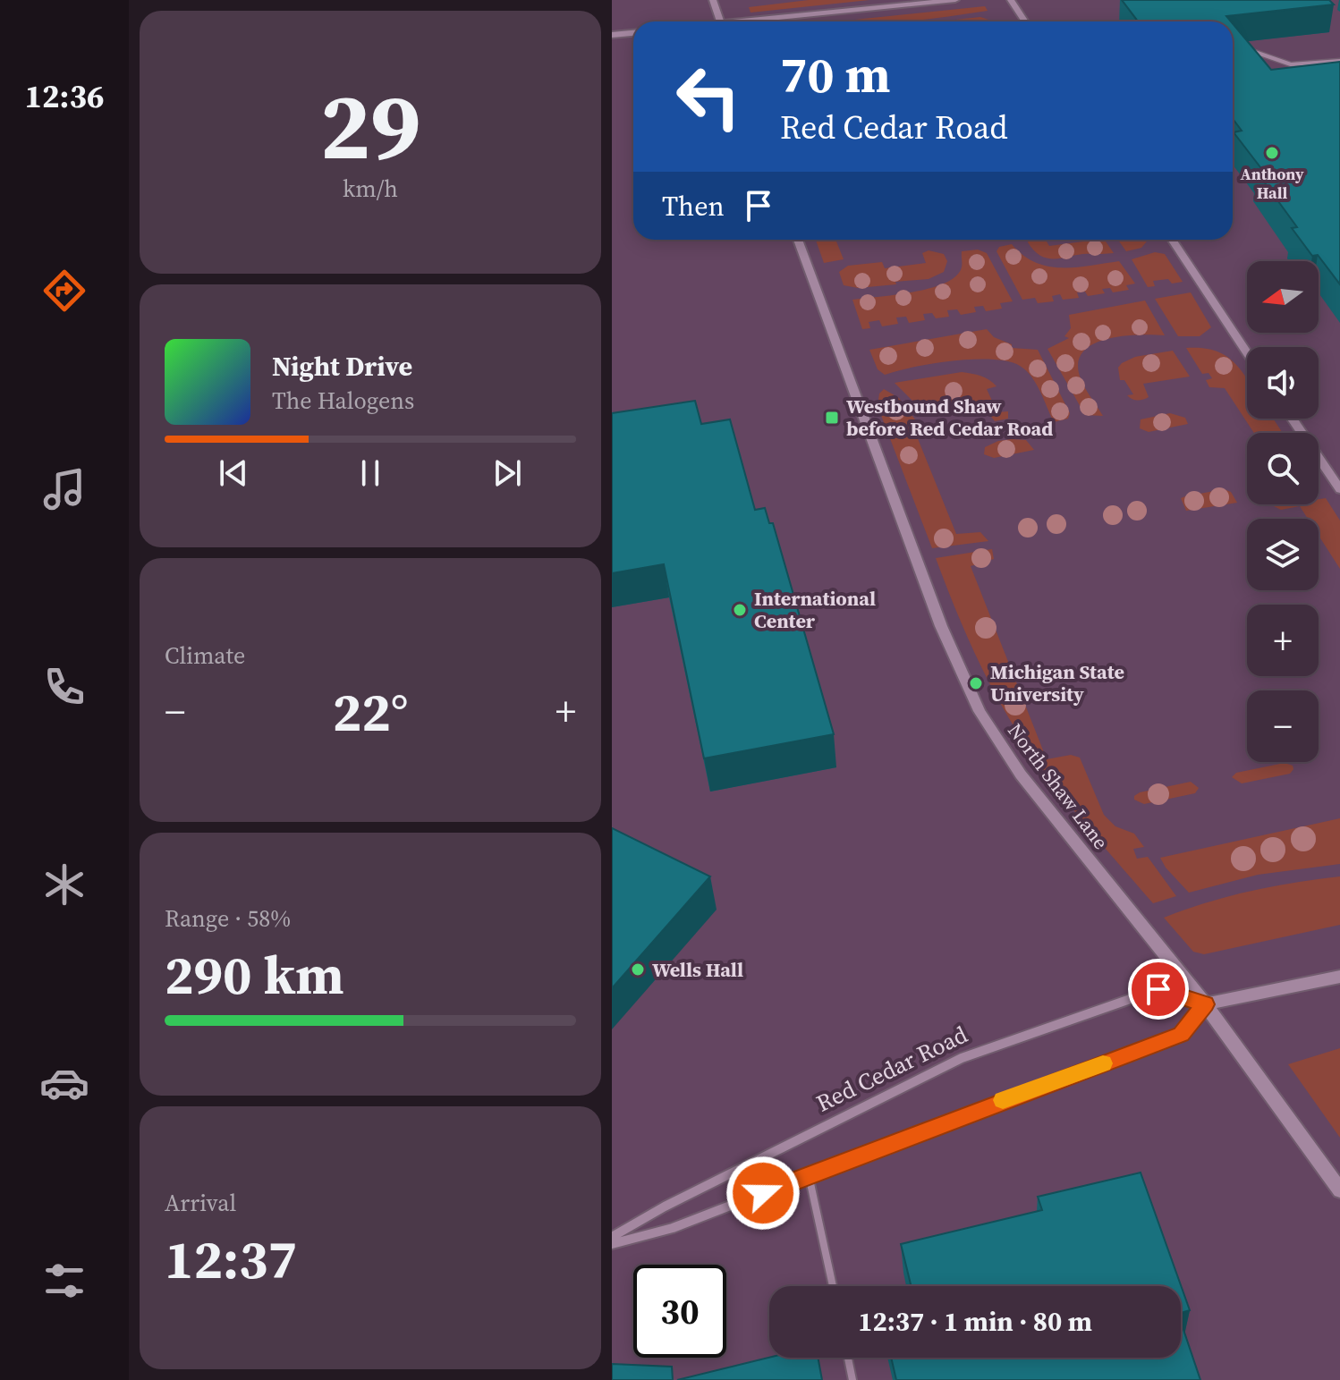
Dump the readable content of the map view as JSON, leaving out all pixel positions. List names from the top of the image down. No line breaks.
{"streets":{"street":["North Shaw Lane","Red Cedar Road"]},"crossings":[["North Shaw Lane","Red Cedar Road"]],"places":{"other":["Anthony Hall","International Center","Michigan State University","Wells Hall"],"transit":["Westbound Shaw before Red Cedar Road"]},"north":"left","page":{"tabs":"12:36","tile":[["29","km/h"],"Climate",["Range · 58%","290 km"],["Arrival","12:37"]],"turn":["70 m","Red Cedar Road"],"then":"Then","map_buttons":["+","−"],"song":["Night Drive","The Halogens"],"heat":["−","22°","+"],"limit":"30","trip":"12:37 · 1 min · 80 m"}}
